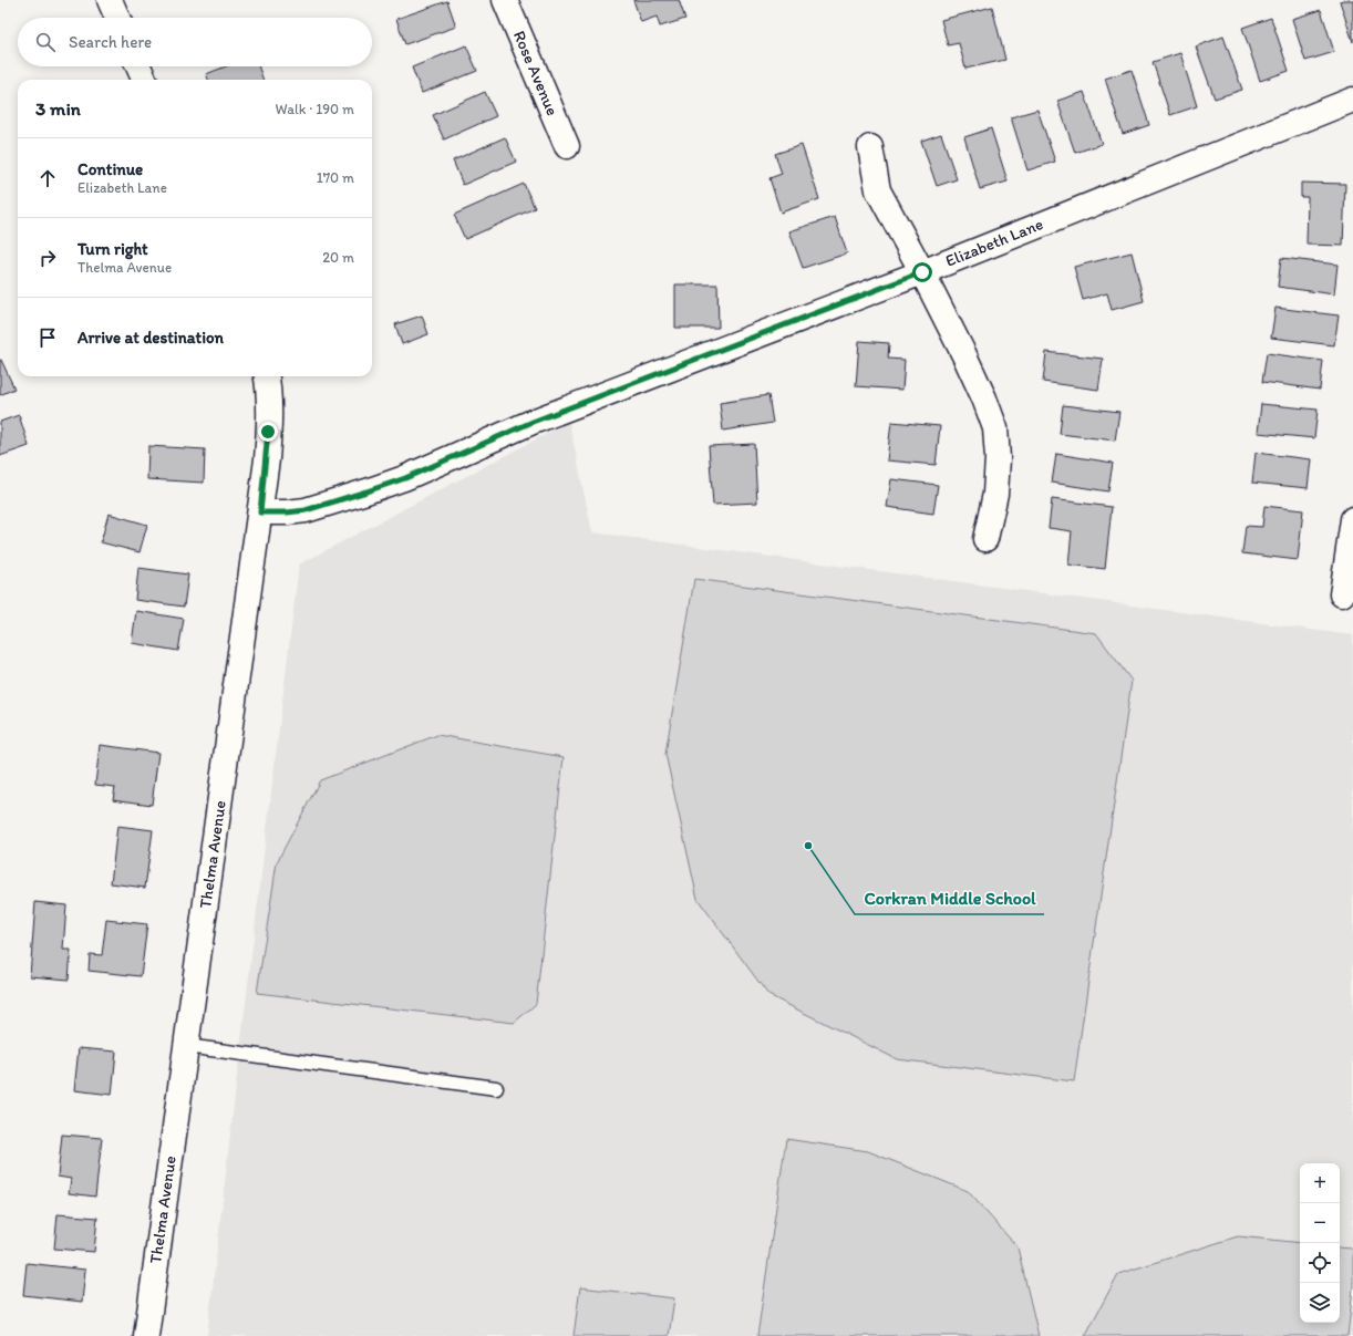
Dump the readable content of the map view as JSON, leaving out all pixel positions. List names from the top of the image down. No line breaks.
{"streets":{"street":["Rose Avenue","Elizabeth Lane","Thelma Avenue"]},"crossings":[["Elizabeth Lane","Thelma Avenue"]],"places":["Corkran Middle School"],"page":{"search":"Search here","heading":["3 min","Walk · 190 m"],"list":[["Continue","Elizabeth Lane","170 m"],["Turn right","Thelma Avenue","20 m"],"Arrive at destination"],"map_buttons":["+","−"]}}
